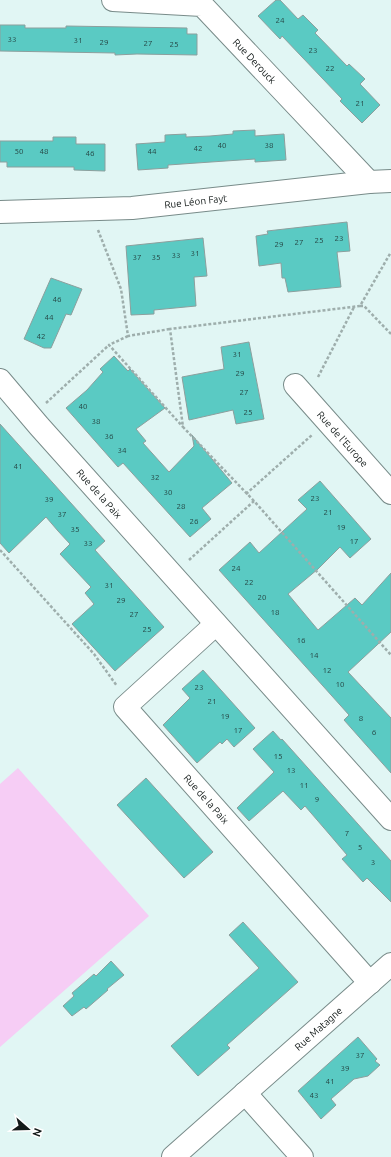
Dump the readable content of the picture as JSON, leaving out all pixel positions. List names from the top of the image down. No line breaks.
{"streets":{"street":["Rue Derouck","Rue Léon Fayt","Rue de l'Europe","Rue de la Paix","Rue Matagne"]},"crossings":[["Rue Derouck","Rue Léon Fayt"],["Rue de la Paix","Rue Matagne"]],"house_numbers":["24","33","31","29","27","25","23","22","21","40","38","42","50","48","44","46","23","25","27","29","31","33","37","35","46","44","42","31","29","27","40","25","38","36","34","41","32","30","23","39","28","21","37","26","19","35","17","33","24","22","31","20","29","18","27","25","16","14","12","10","23","21","19","8","17","6","15","13","11","9","7","5","3","37","39","41","43"],"north":"right"}
